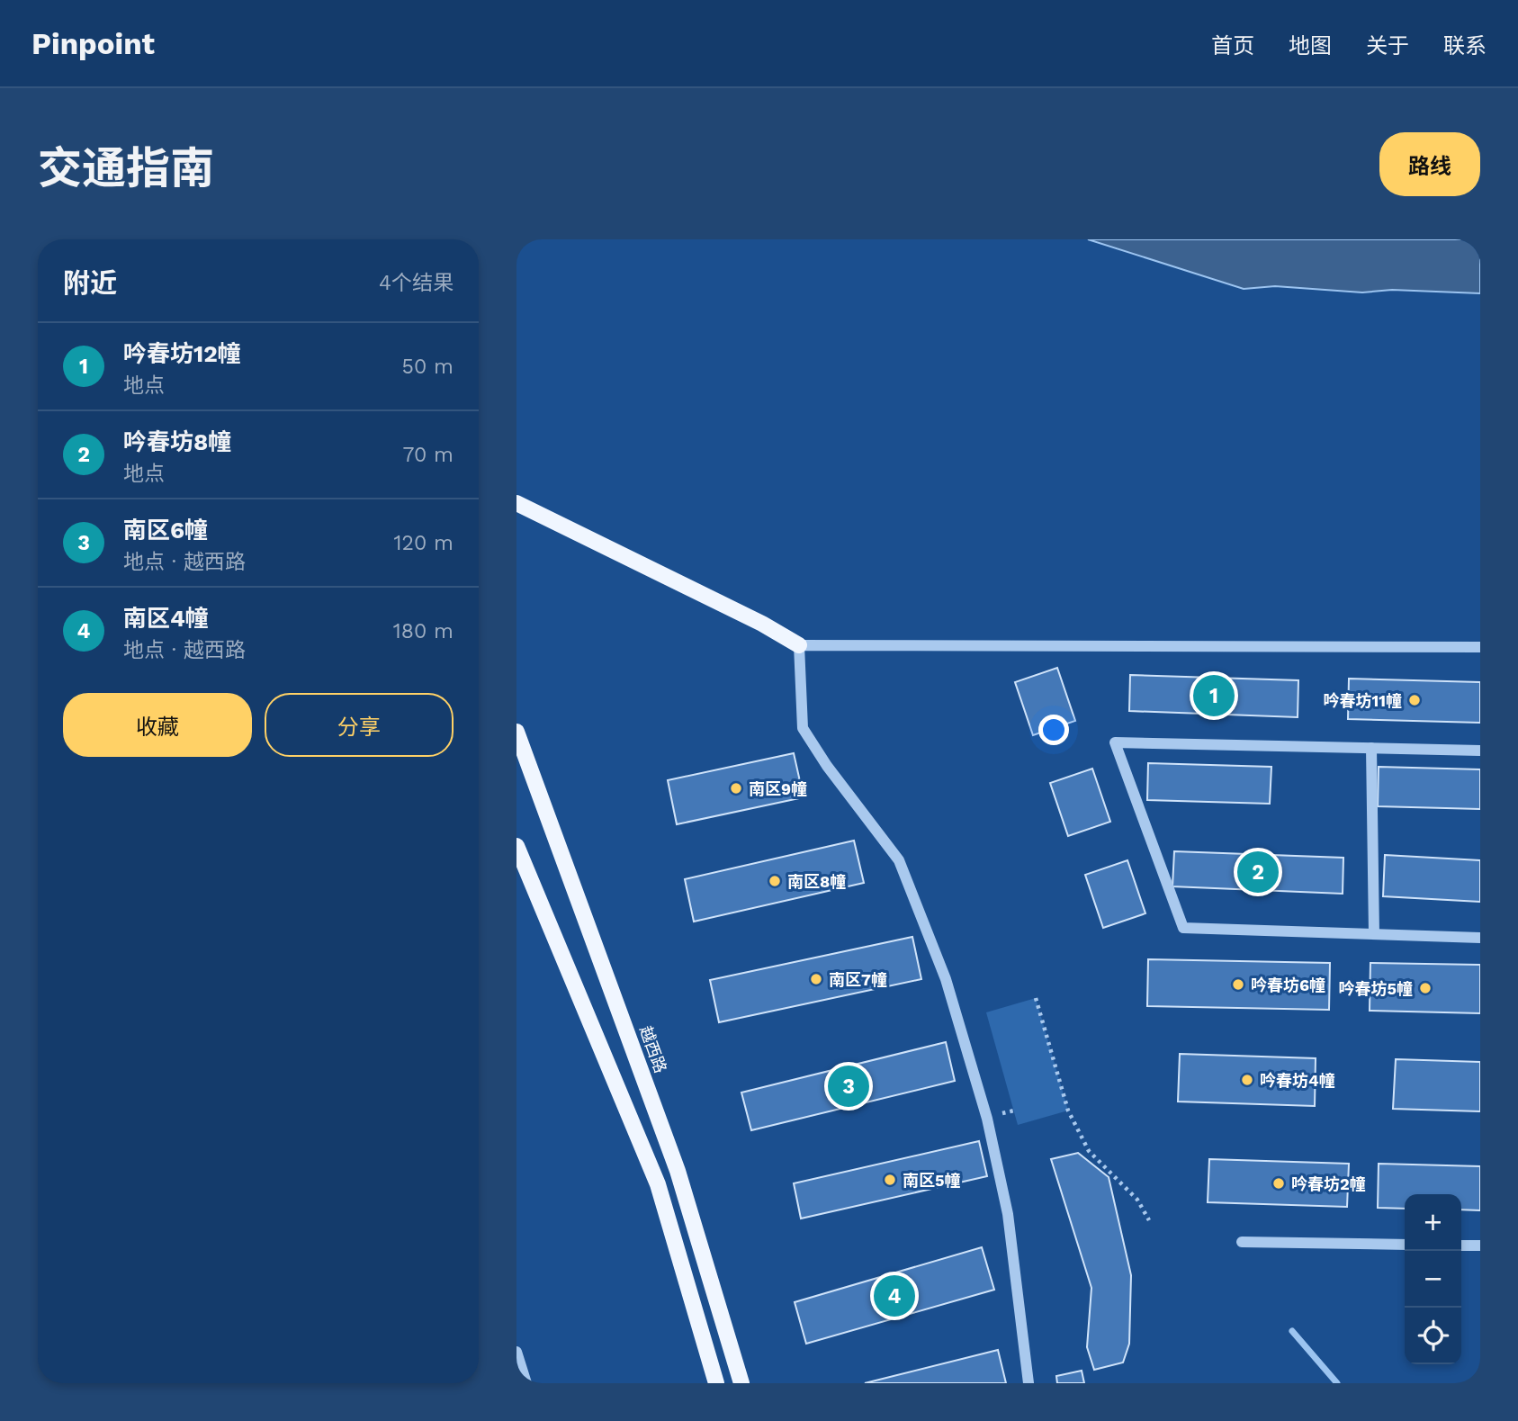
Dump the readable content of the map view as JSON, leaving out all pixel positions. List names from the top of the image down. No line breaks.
{"streets":{"main road":["越西路"]},"places":["吟春坊11幢","南区9幢","南区8幢","南区7幢","吟春坊6幢","吟春坊5幢","吟春坊4幢","南区5幢","吟春坊2幢"],"page":{"header":"Pinpoint","nav":["首页","地图","关于","联系"],"title":"交通指南","buttons":["路线",["收藏","分享"]],"heading":["附近","4个结果"],"list":[{"mark":"1","name":"吟春坊12幢","note":"地点","value":"50 m"},{"mark":"2","name":"吟春坊8幢","note":"地点","value":"70 m"},{"mark":"3","name":"南区6幢","note":"地点 · 越西路","value":"120 m"},{"mark":"4","name":"南区4幢","note":"地点 · 越西路","value":"180 m"}],"pins":["1","2","3","4"],"map_buttons":["+","−"]}}
